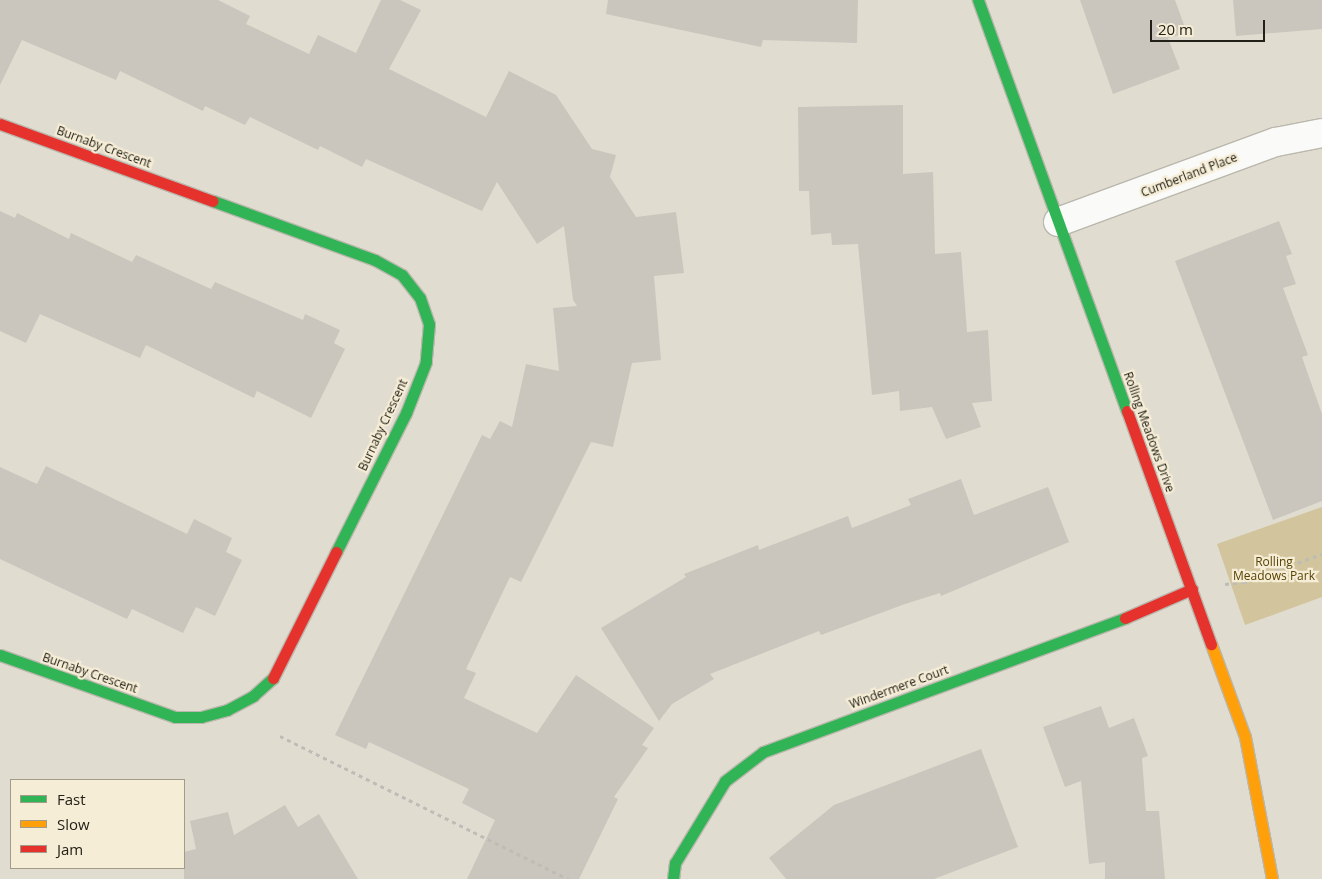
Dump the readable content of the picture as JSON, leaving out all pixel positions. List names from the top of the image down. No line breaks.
{"streets":{"street":["Burnaby Crescent","Cumberland Place","Rolling Meadows Drive","Windermere Court"]},"crossings":[["Cumberland Place","Rolling Meadows Drive"],["Rolling Meadows Drive","Windermere Court"]],"parks":["Rolling Meadows Park"],"legend":["Fast","Slow","Jam"],"scale_bar":"20 m"}
